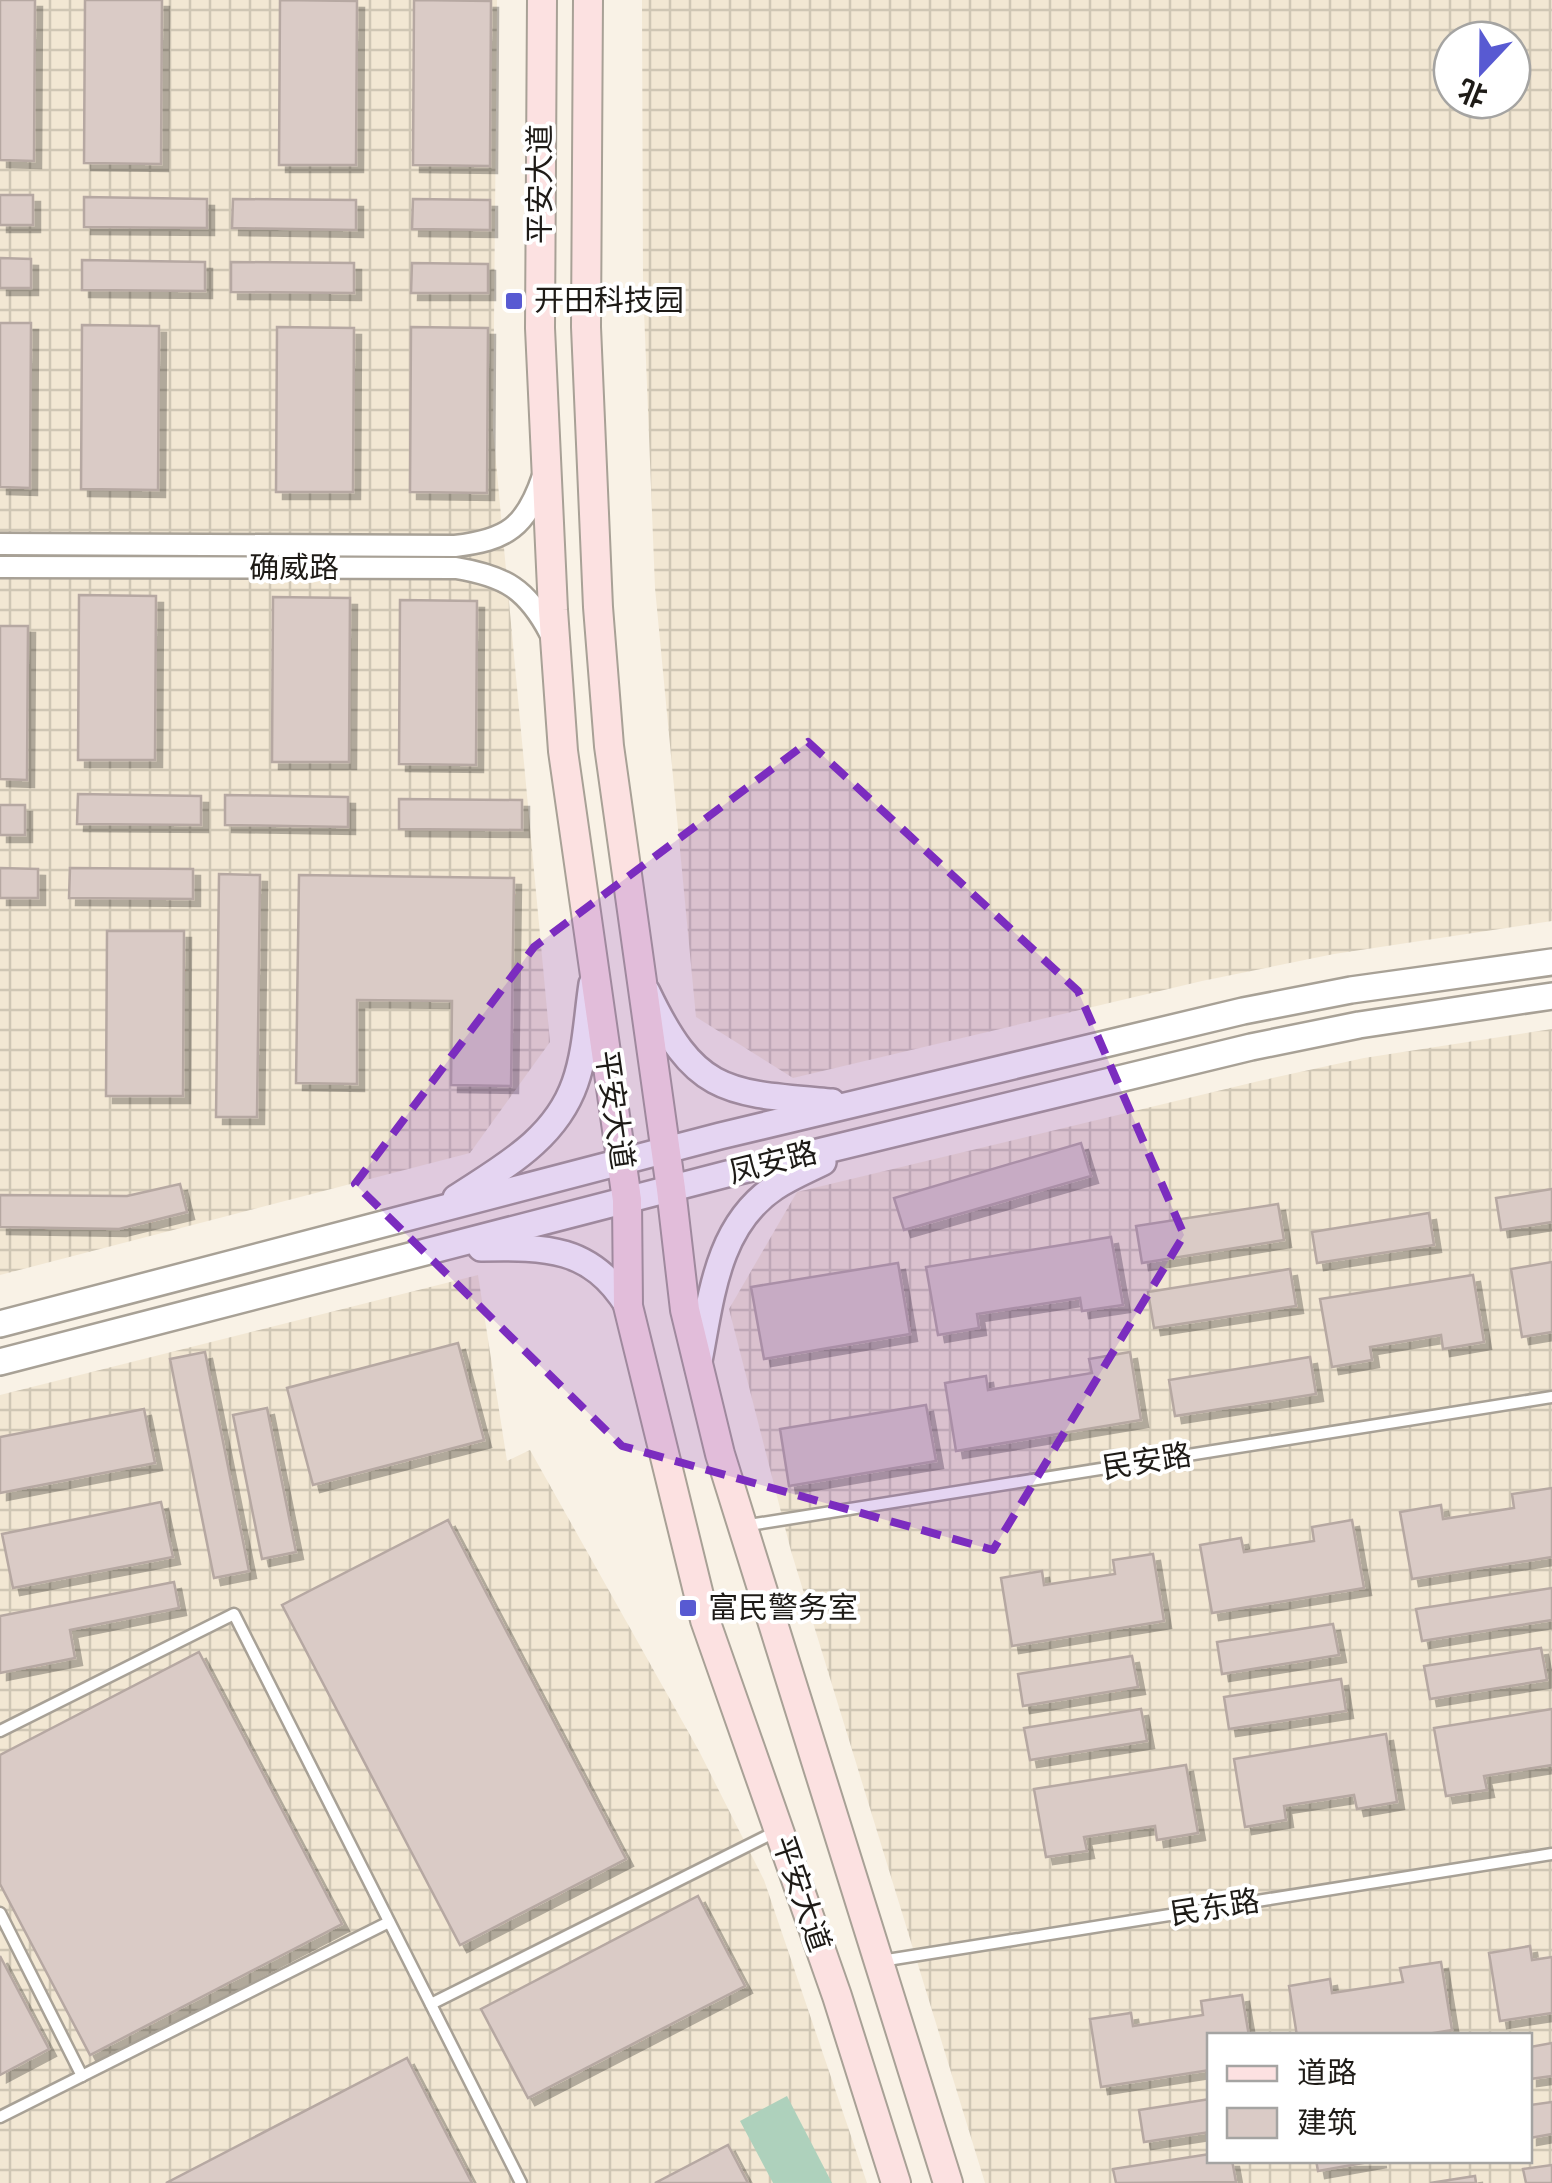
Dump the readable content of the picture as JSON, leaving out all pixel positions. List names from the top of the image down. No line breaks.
{"streets":{"main road":["平安大道"],"street":["确威路","凤安路"],"lane":["民安路","民东路"]},"crossings":[["平安大道","确威路"],["平安大道","凤安路"],["平安大道","民安路"],["平安大道","民东路"]],"places":{"transit":["开田科技园","富民警务室"]},"legend":["道路","建筑"],"north":"bottom"}
